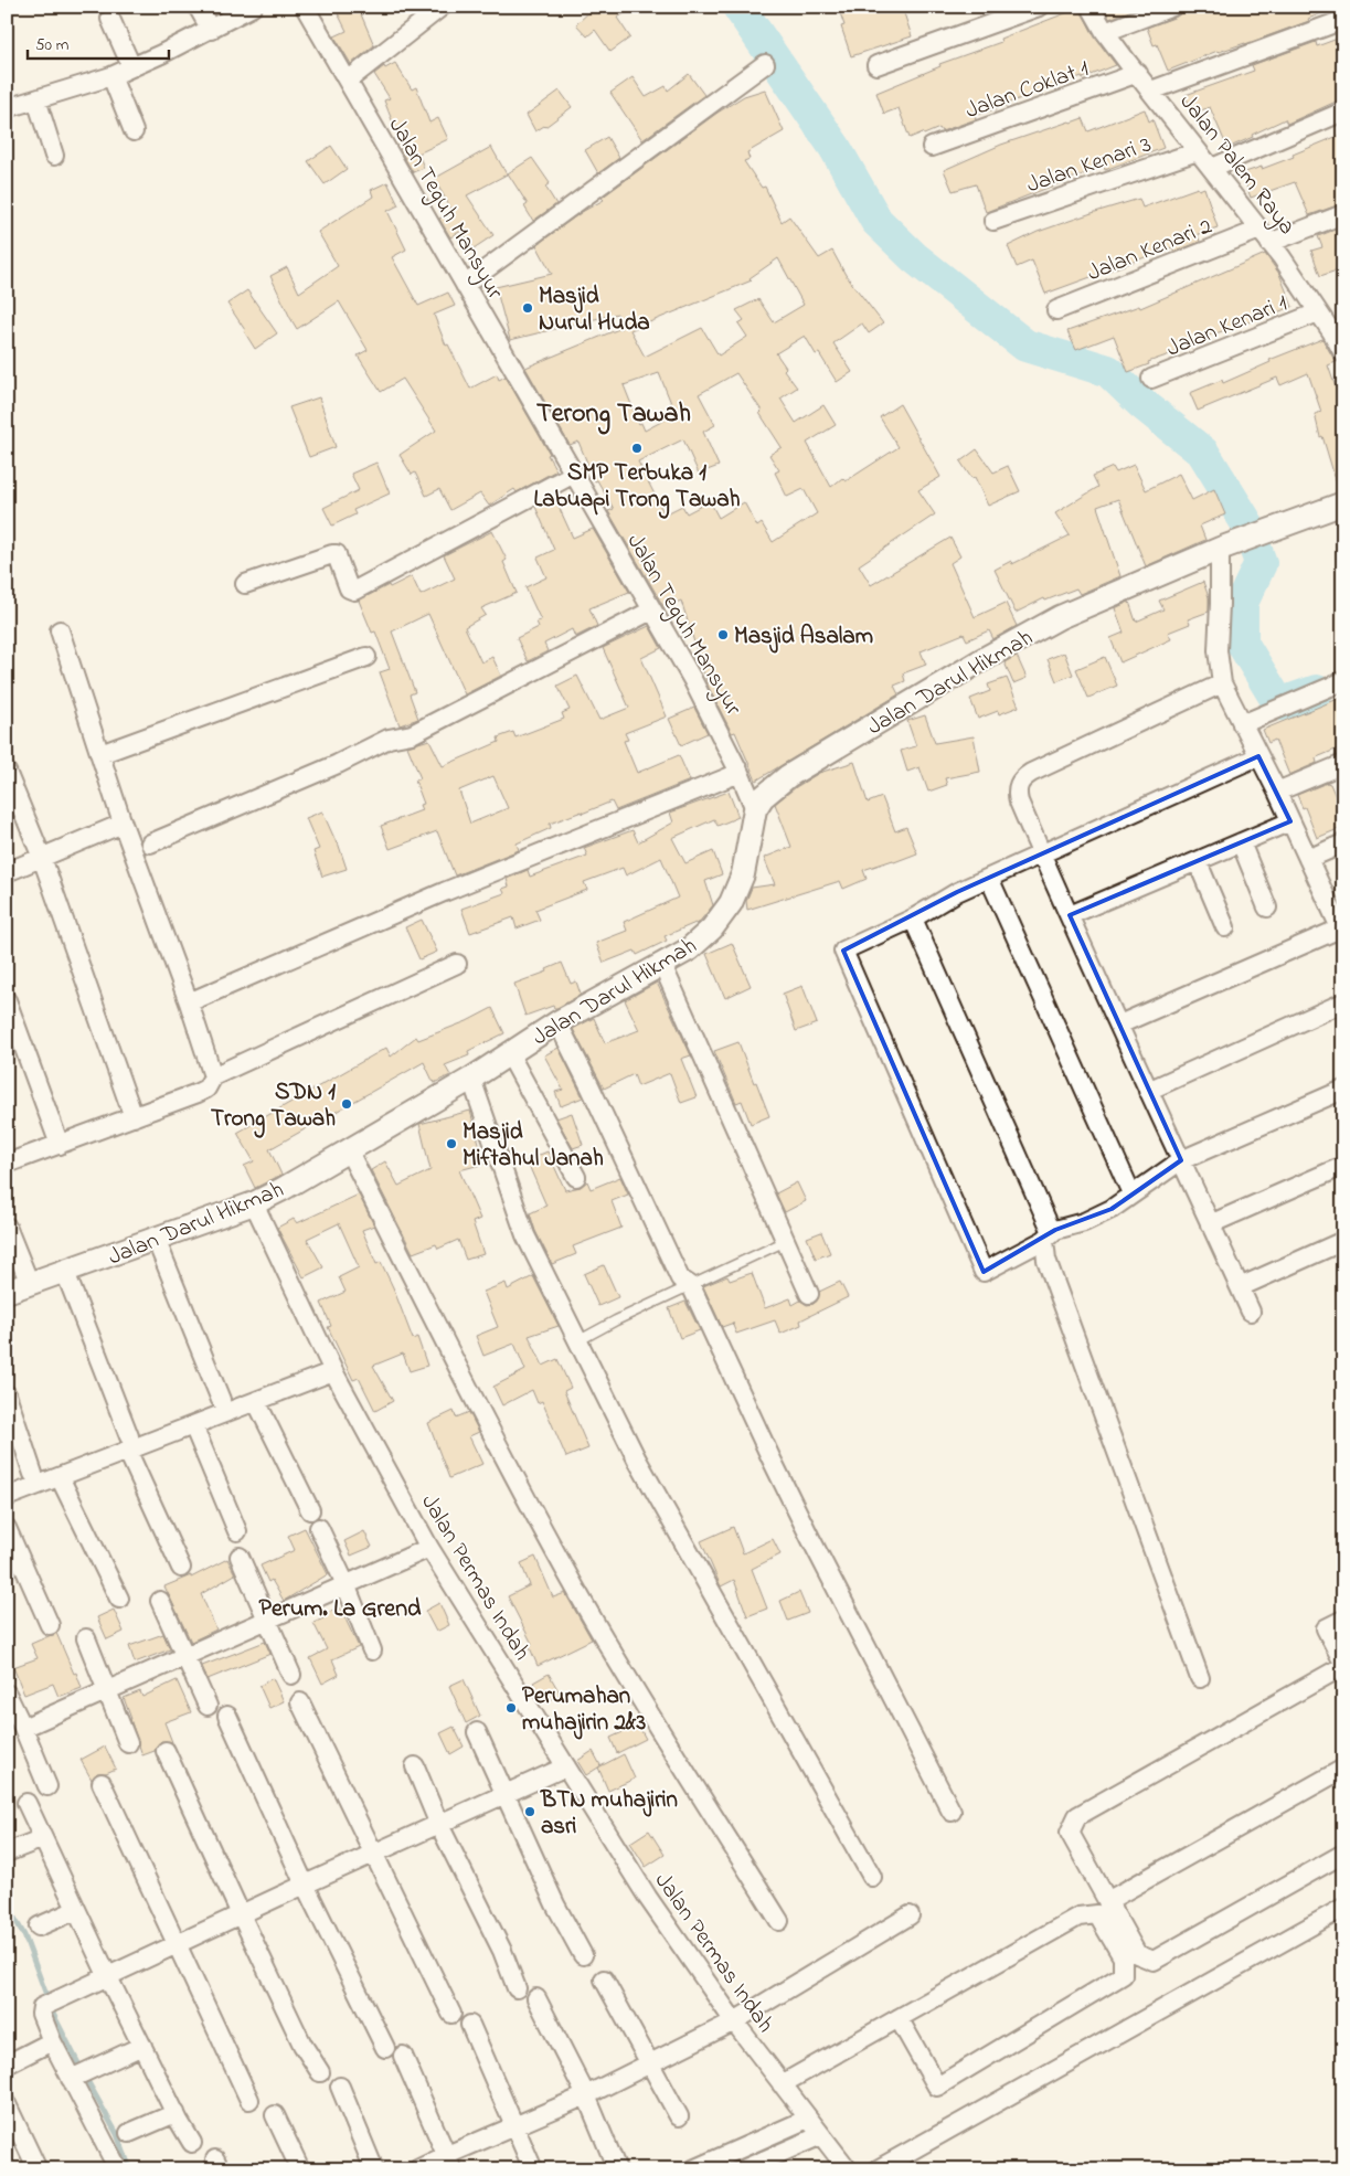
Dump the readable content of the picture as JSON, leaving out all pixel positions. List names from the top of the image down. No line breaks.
{"streets":{"street":["Jalan Coklat 1","Jalan Kenari 3","Jalan Palem Raya","Jalan Teguh Mansyur","Jalan Kenari 2","Jalan Kenari 1","Jalan Darul Hikmah","Jalan Permas Indah"]},"crossings":[["Jalan Coklat 1","Jalan Palem Raya"],["Jalan Kenari 3","Jalan Palem Raya"],["Jalan Palem Raya","Jalan Kenari 2"],["Jalan Palem Raya","Jalan Kenari 1"],["Jalan Teguh Mansyur","Jalan Darul Hikmah"],["Jalan Darul Hikmah","Jalan Permas Indah"]],"districts":["Terong Tawah","Perum. La Grend"],"places":["Masjid Nurul Huda","SMP Terbuka 1 Labuapi Trong Tawah","Masjid Asalam","SDN 1 Trong Tawah","Masjid Miftahul Janah","Perumahan muhajirin 2&3","BTN muhajirin asri"],"scale_bar":"50 m"}
